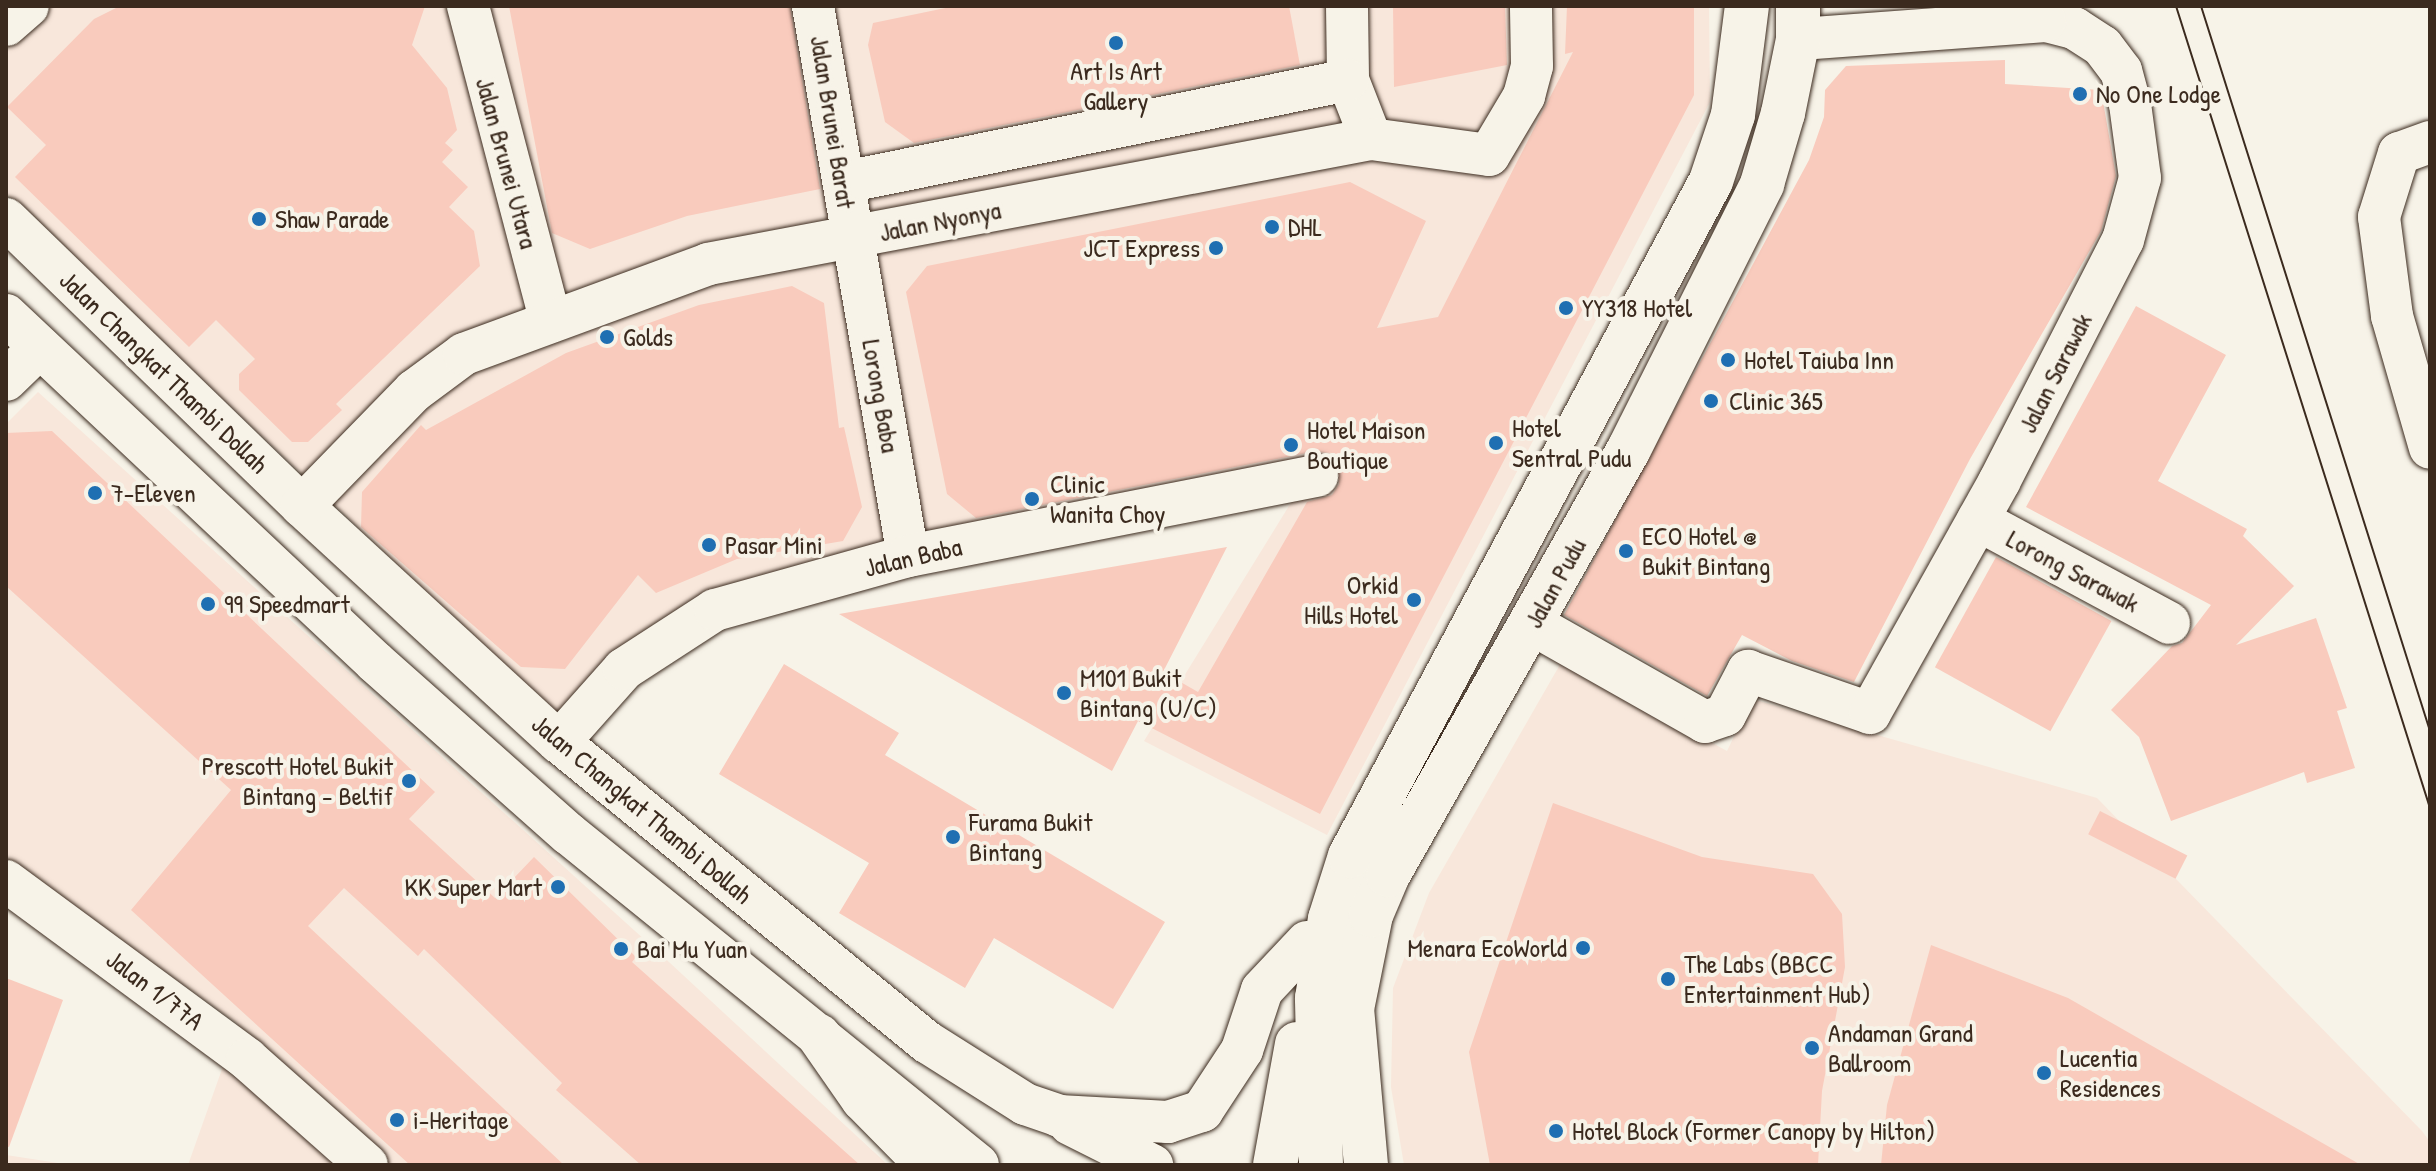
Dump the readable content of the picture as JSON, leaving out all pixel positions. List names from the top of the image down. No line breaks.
{"streets":{"main road":["Jalan Pudu"],"street":["Jalan Brunei Barat","Jalan Brunei Utara","Jalan Nyonya","Jalan Changkat Thambi Dollah","Jalan Sarawak","Lorong Baba","Jalan Baba","Lorong Sarawak","Jalan 1/77A"]},"crossings":[["Jalan Brunei Barat","Jalan Nyonya"],["Jalan Brunei Barat","Lorong Baba"],["Jalan Brunei Utara","Jalan Nyonya"],["Jalan Nyonya","Jalan Changkat Thambi Dollah"],["Jalan Nyonya","Lorong Baba"],["Jalan Changkat Thambi Dollah","Jalan Baba"],["Jalan Sarawak","Lorong Sarawak"],["Jalan Sarawak","Jalan Pudu"],["Lorong Baba","Jalan Baba"]],"places":["Art Is Art Gallery","No One Lodge","Shaw Parade","DHL","JCT Express","YY318 Hotel","Golds","Hotel Taiuba Inn","Clinic 365","Hotel Sentral Pudu","Hotel Maison Boutique","7-Eleven","Clinic Wanita Choy","Pasar Mini","ECO Hotel @ Bukit Bintang","Orkid Hills Hotel","99 Speedmart","M101 Bukit Bintang (U/C)","Prescott Hotel Bukit Bintang - Beltif","Furama Bukit Bintang","KK Super Mart","Menara EcoWorld","Bai Mu Yuan","The Labs (BBCC Entertainment Hub)","Andaman Grand Ballroom","Lucentia Residences","i-Heritage","Hotel Block (Former Canopy by Hilton)"]}
